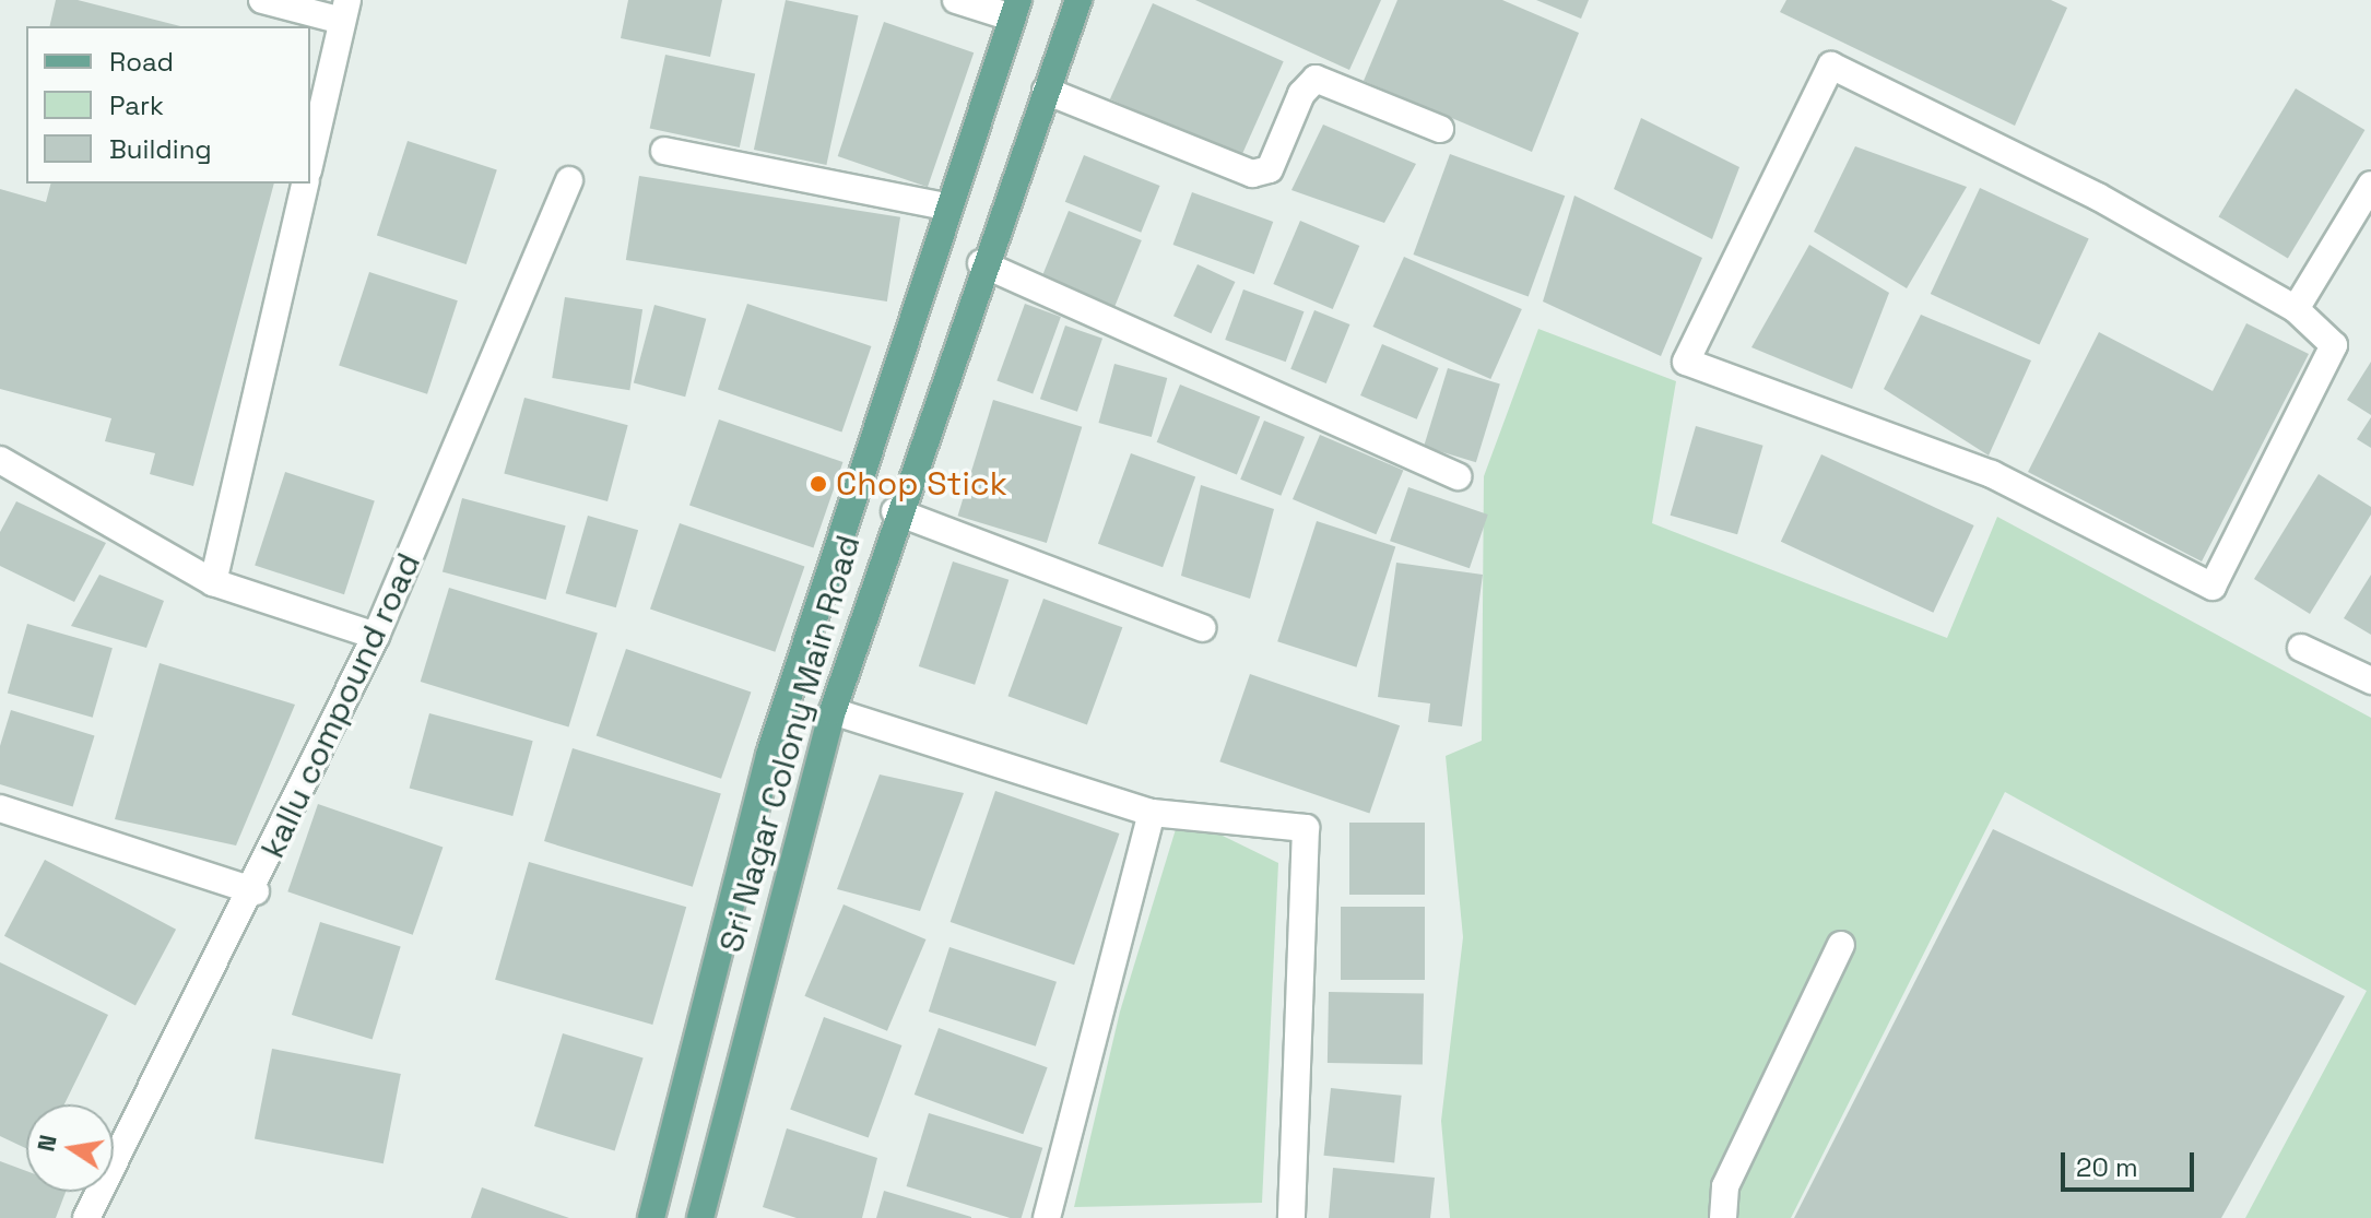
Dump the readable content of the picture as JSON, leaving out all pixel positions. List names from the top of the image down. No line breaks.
{"streets":{"main road":["Sri Nagar Colony Main Road"],"street":["kallu compound road"]},"places":["Chop Stick"],"legend":["Road","Park","Building"],"scale_bar":"20 m","north":"left"}
